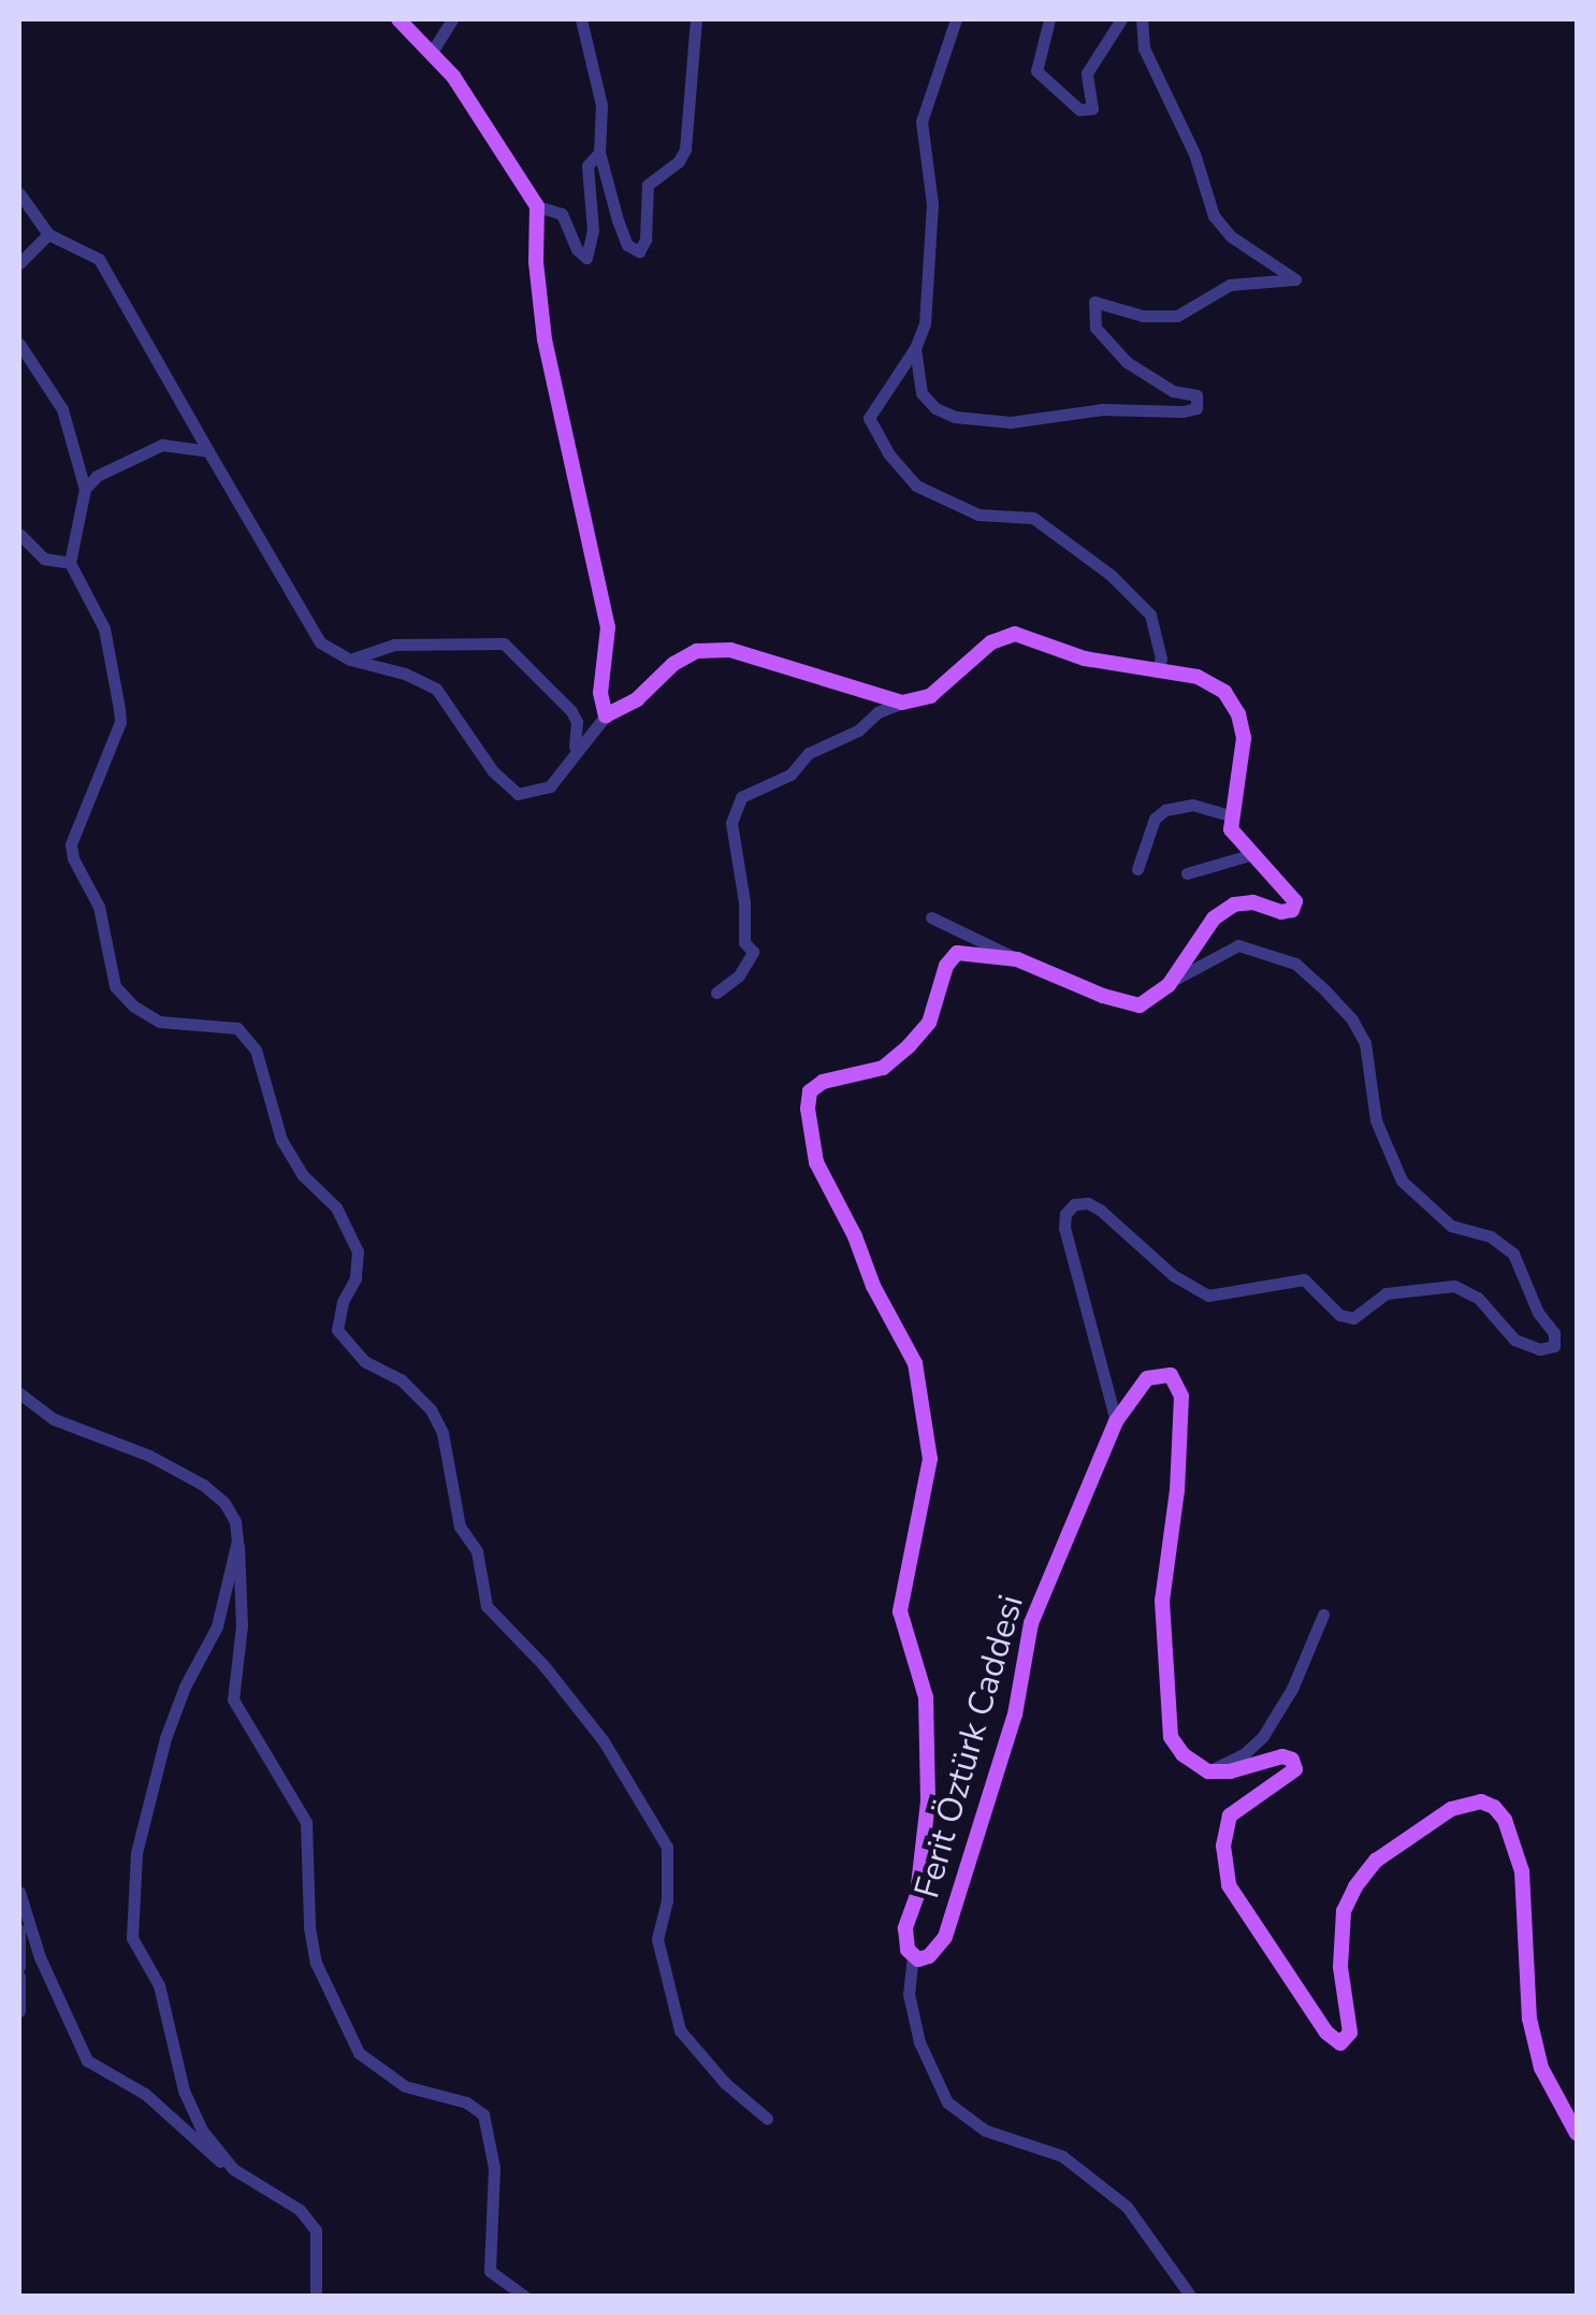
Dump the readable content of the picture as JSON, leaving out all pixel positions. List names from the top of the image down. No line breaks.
{"streets":{"main road":["Ferit Öztürk Caddesi"]}}
